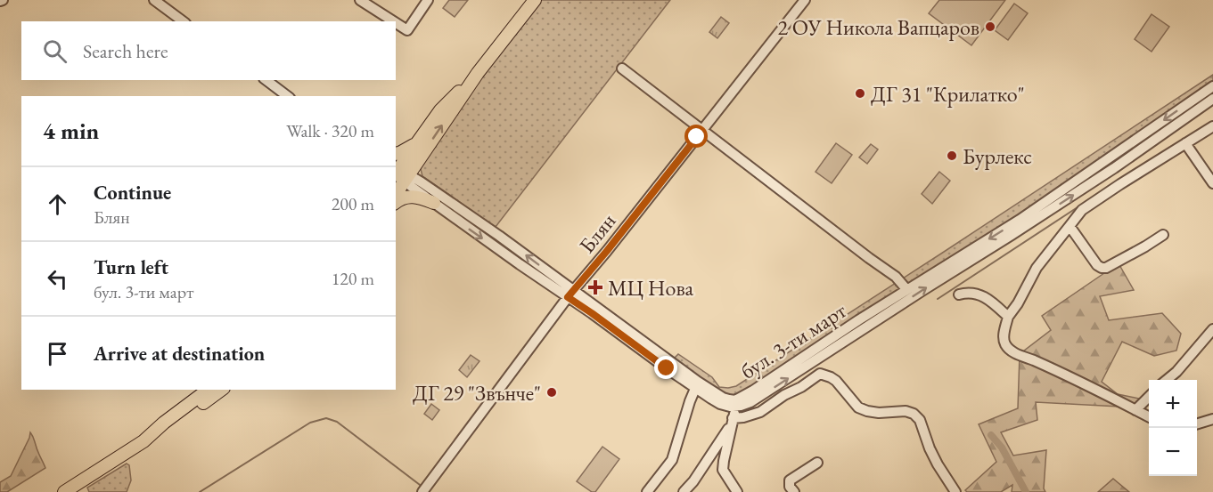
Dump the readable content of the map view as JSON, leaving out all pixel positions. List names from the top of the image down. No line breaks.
{"streets":{"street":["Блян","бул. 3-ти март"]},"crossings":[["Блян","бул. 3-ти март"]],"places":{"other":["2 ОУ Никола Вапцаров","ДГ 31 \"Крилатко\"","Бурлекс","ДГ 29 \"Звънче\""],"health":["МЦ Нова"]},"page":{"search":"Search here","heading":["4 min","Walk · 320 m"],"list":[["Continue","Блян","200 m"],["Turn left","бул. 3-ти март","120 m"],"Arrive at destination"],"map_buttons":["+","−"]}}
